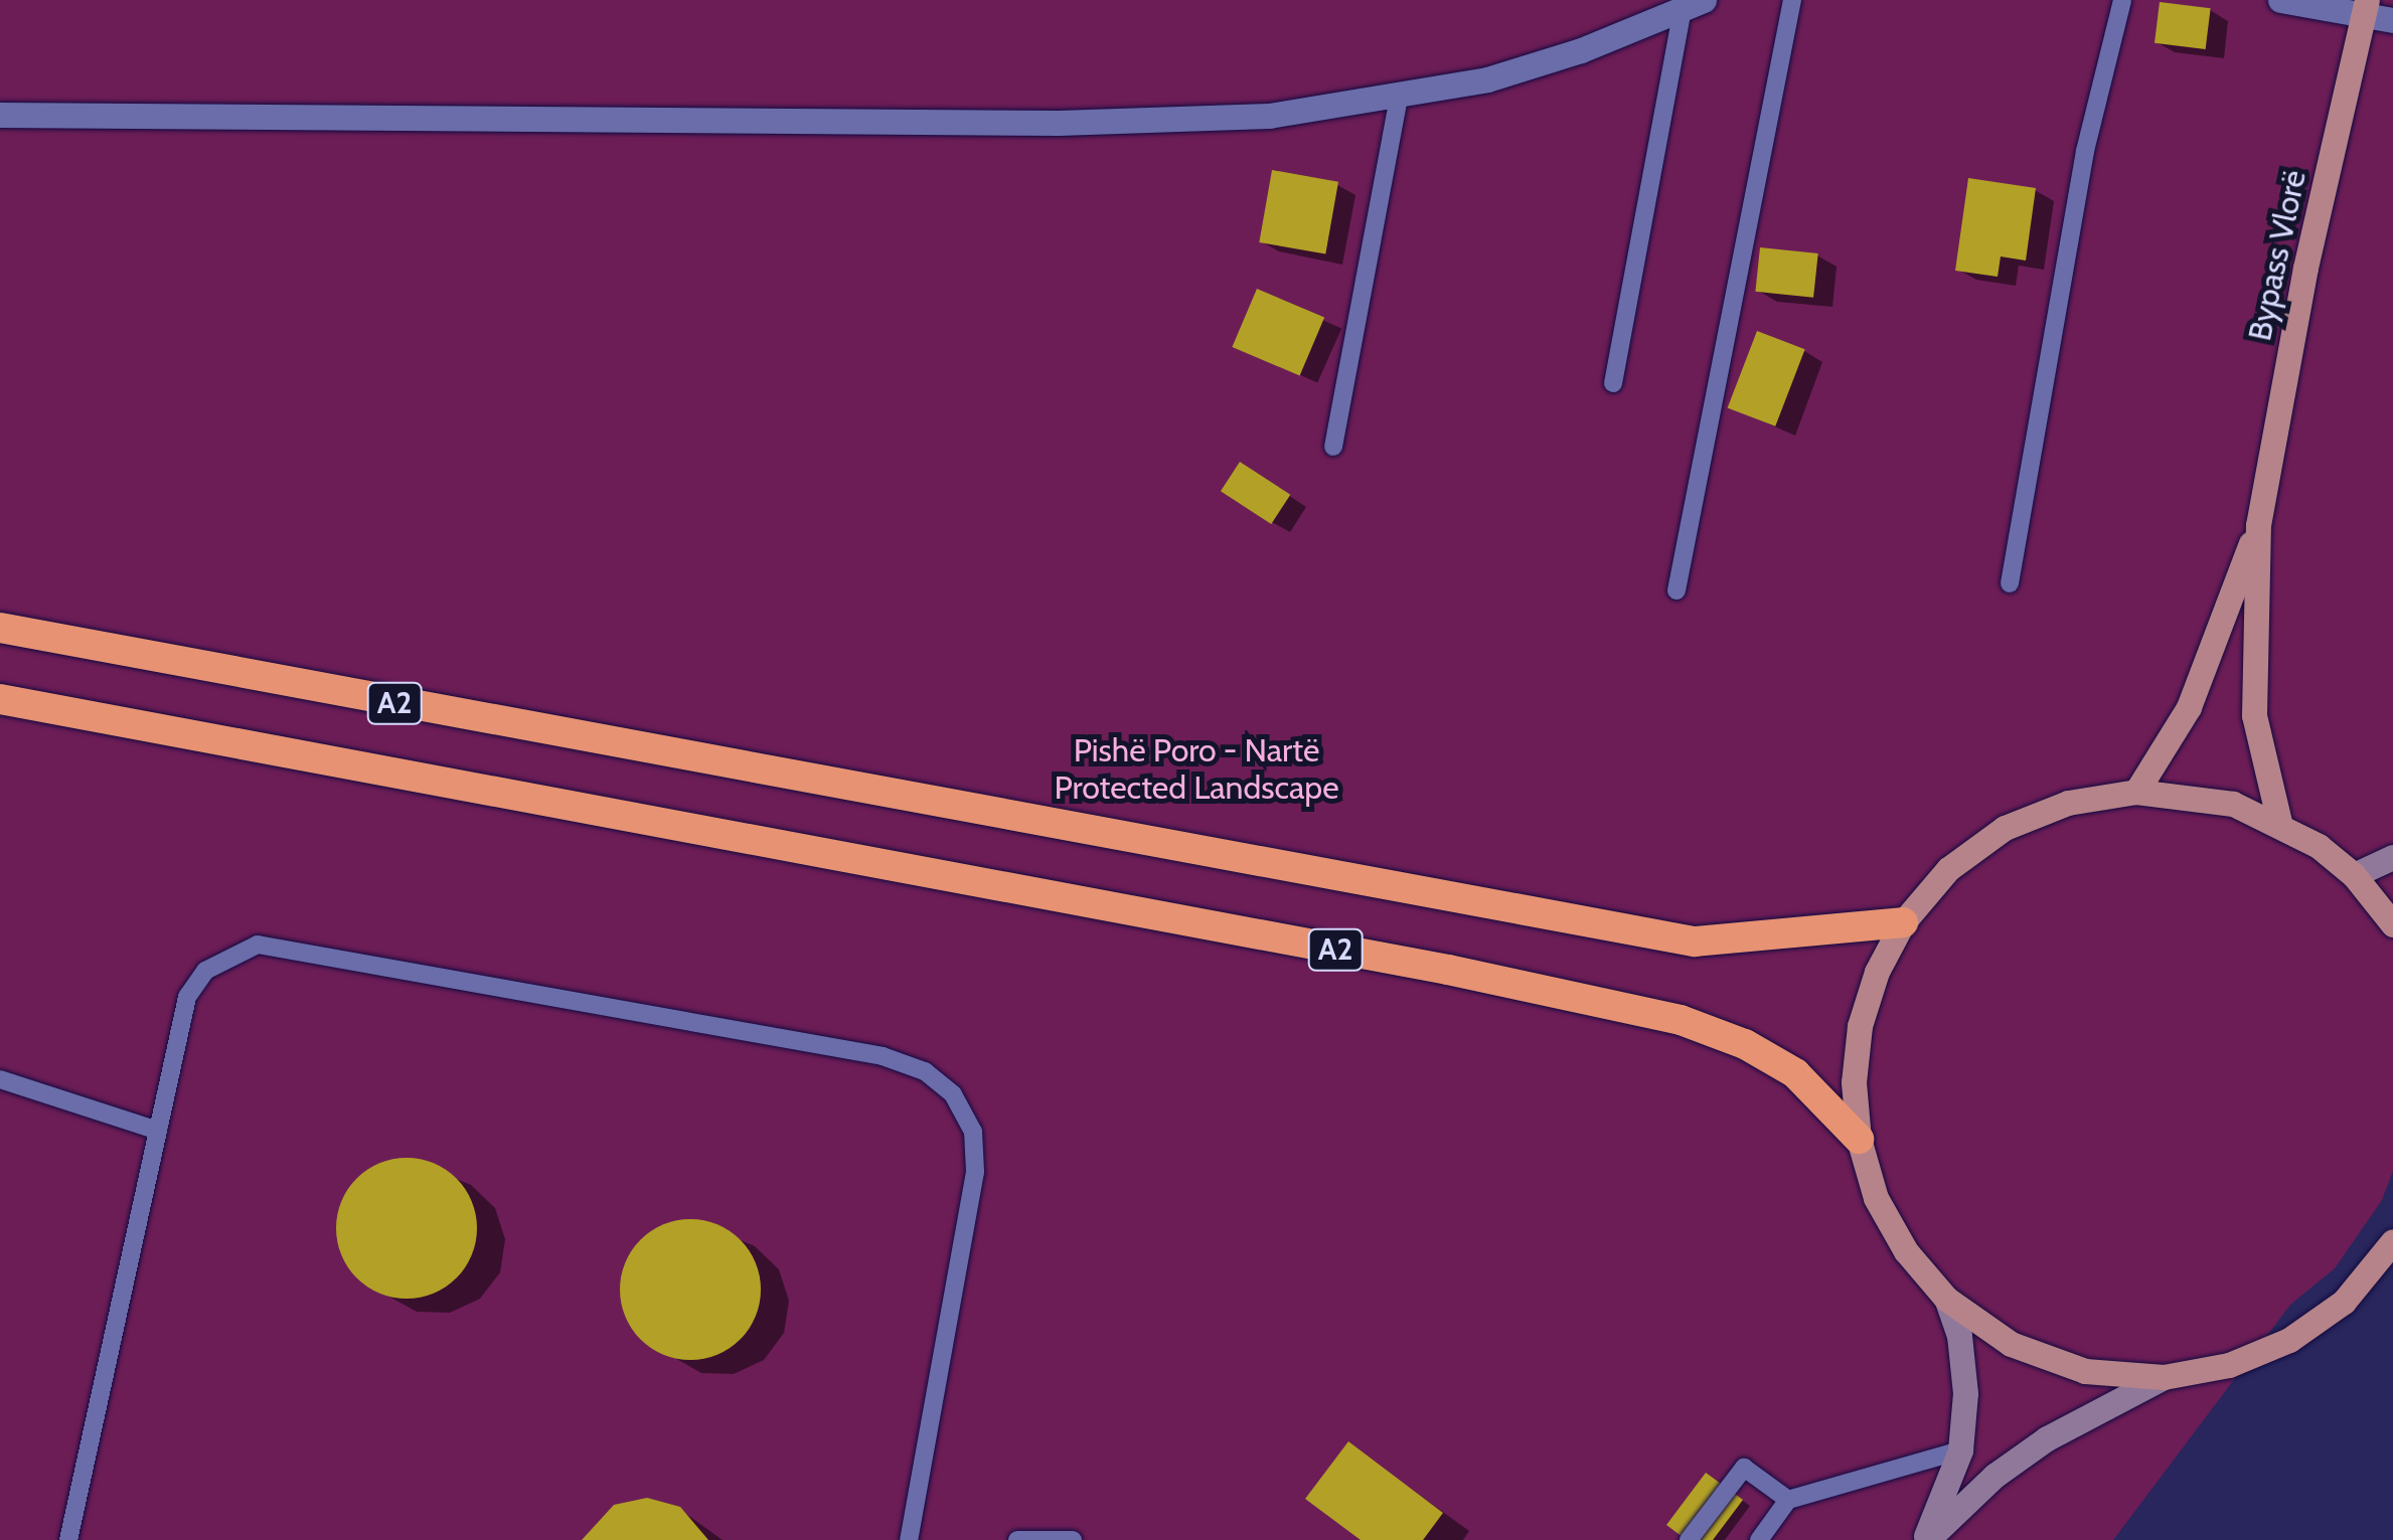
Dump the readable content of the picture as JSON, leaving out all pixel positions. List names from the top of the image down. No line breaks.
{"streets":{"highway":["A2"],"main road":["Bypass Vlorë"]},"parks":["Pishë Poro - Nartë Protected Landscape"]}
